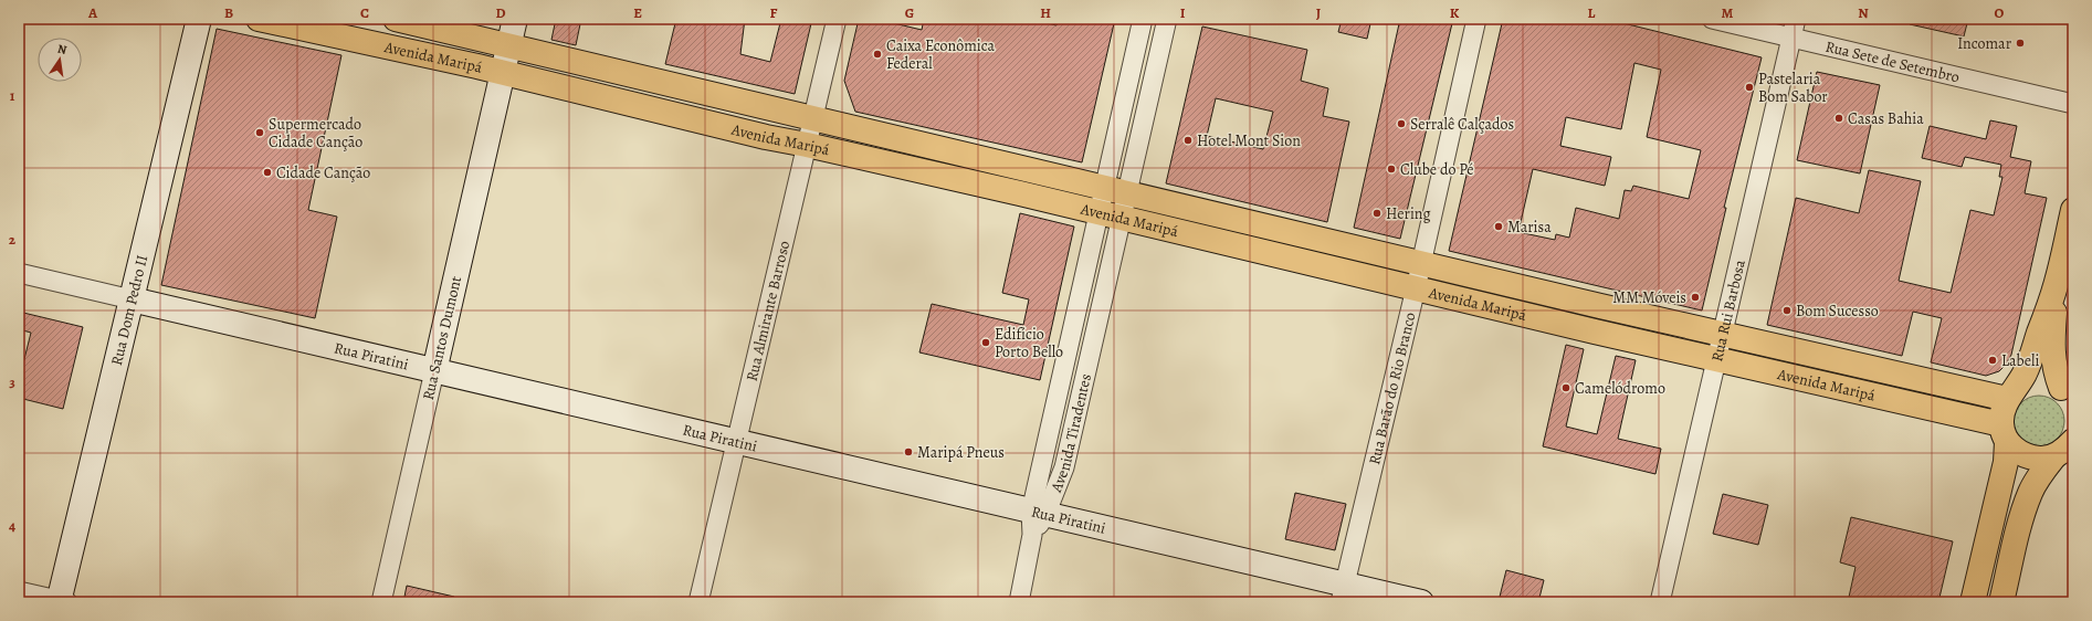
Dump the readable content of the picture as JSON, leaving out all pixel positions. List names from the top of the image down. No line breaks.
{"streets":{"main road":["Avenida Maripá"],"street":["Rua Sete de Setembro","Rua Dom Pedro II","Rua Almirante Barroso","Rua Rui Barbosa","Rua Santos Dumont","Rua Piratini","Rua Barão do Rio Branco","Avenida Tiradentes"]},"crossings":[["Avenida Maripá","Rua Almirante Barroso"],["Avenida Maripá","Rua Rui Barbosa"],["Avenida Maripá","Rua Santos Dumont"],["Avenida Maripá","Rua Barão do Rio Branco"],["Avenida Maripá","Avenida Tiradentes"],["Rua Sete de Setembro","Rua Rui Barbosa"],["Rua Dom Pedro II","Rua Piratini"],["Rua Almirante Barroso","Rua Piratini"],["Rua Santos Dumont","Rua Piratini"],["Rua Piratini","Rua Barão do Rio Branco"],["Rua Piratini","Avenida Tiradentes"]],"places":["Incomar","Caixa Econômica Federal","Pastelaria Bom Sabor","Casas Bahia","Serralê Calçados","Supermercado Cidade Canção","Hotel Mont Sion","Clube do Pé","Cidade Canção","Hering","Marisa","MM Móveis","Bom Sucesso","Edifício Porto Bello","Labeli","Camelódromo","Maripá Pneus"],"north":"top","grid":{"columns":["A","B","C","D","E","F","G","H","I","J","K","L","M","N","O"],"rows":["1","2","3","4"]}}
